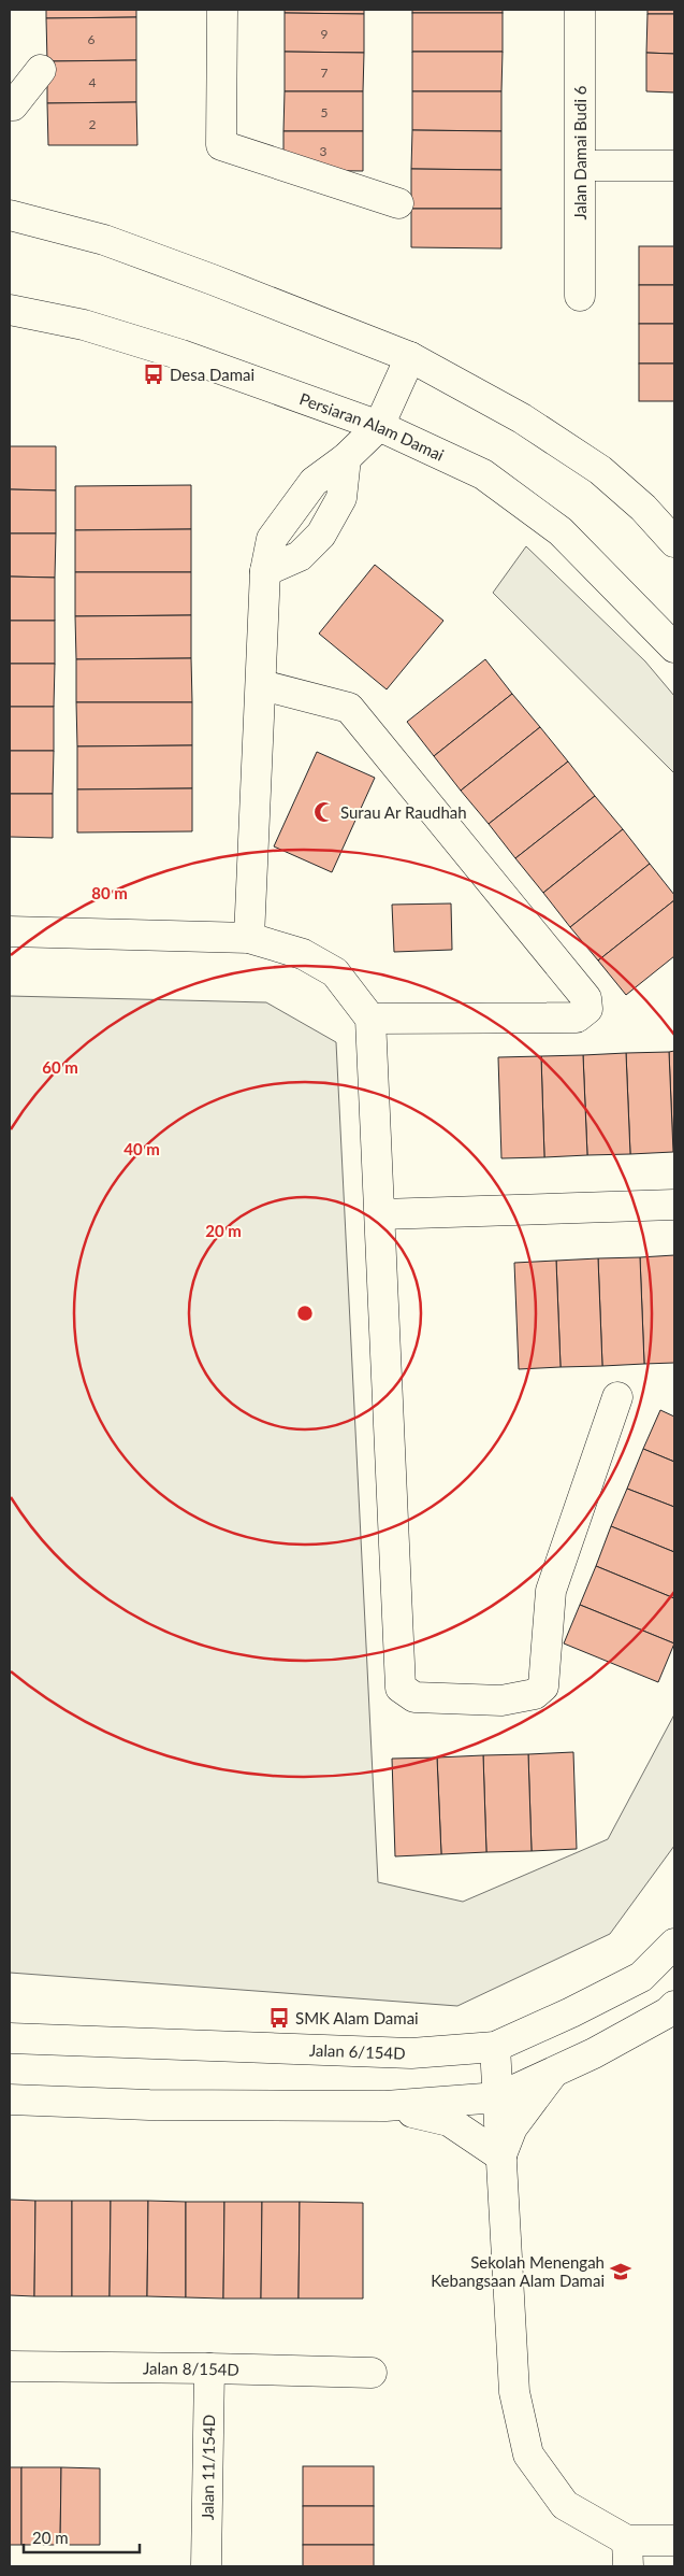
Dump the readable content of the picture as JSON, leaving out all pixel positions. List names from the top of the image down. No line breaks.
{"streets":{"street":["Jalan Damai Budi 6","Persiaran Alam Damai","Jalan 6/154D","Jalan 8/154D","Jalan 11/154D"]},"crossings":[["Jalan 8/154D","Jalan 11/154D"]],"places":{"bus stop":["Desa Damai","SMK Alam Damai"],"mosque":["Surau Ar Raudhah"],"school or university":["Sekolah Menengah Kebangsaan Alam Damai"]},"house_numbers":["9","6","7","4","5","2","3"],"scale_bar":"20 m","rings":["80 m","60 m","40 m","20 m"]}
